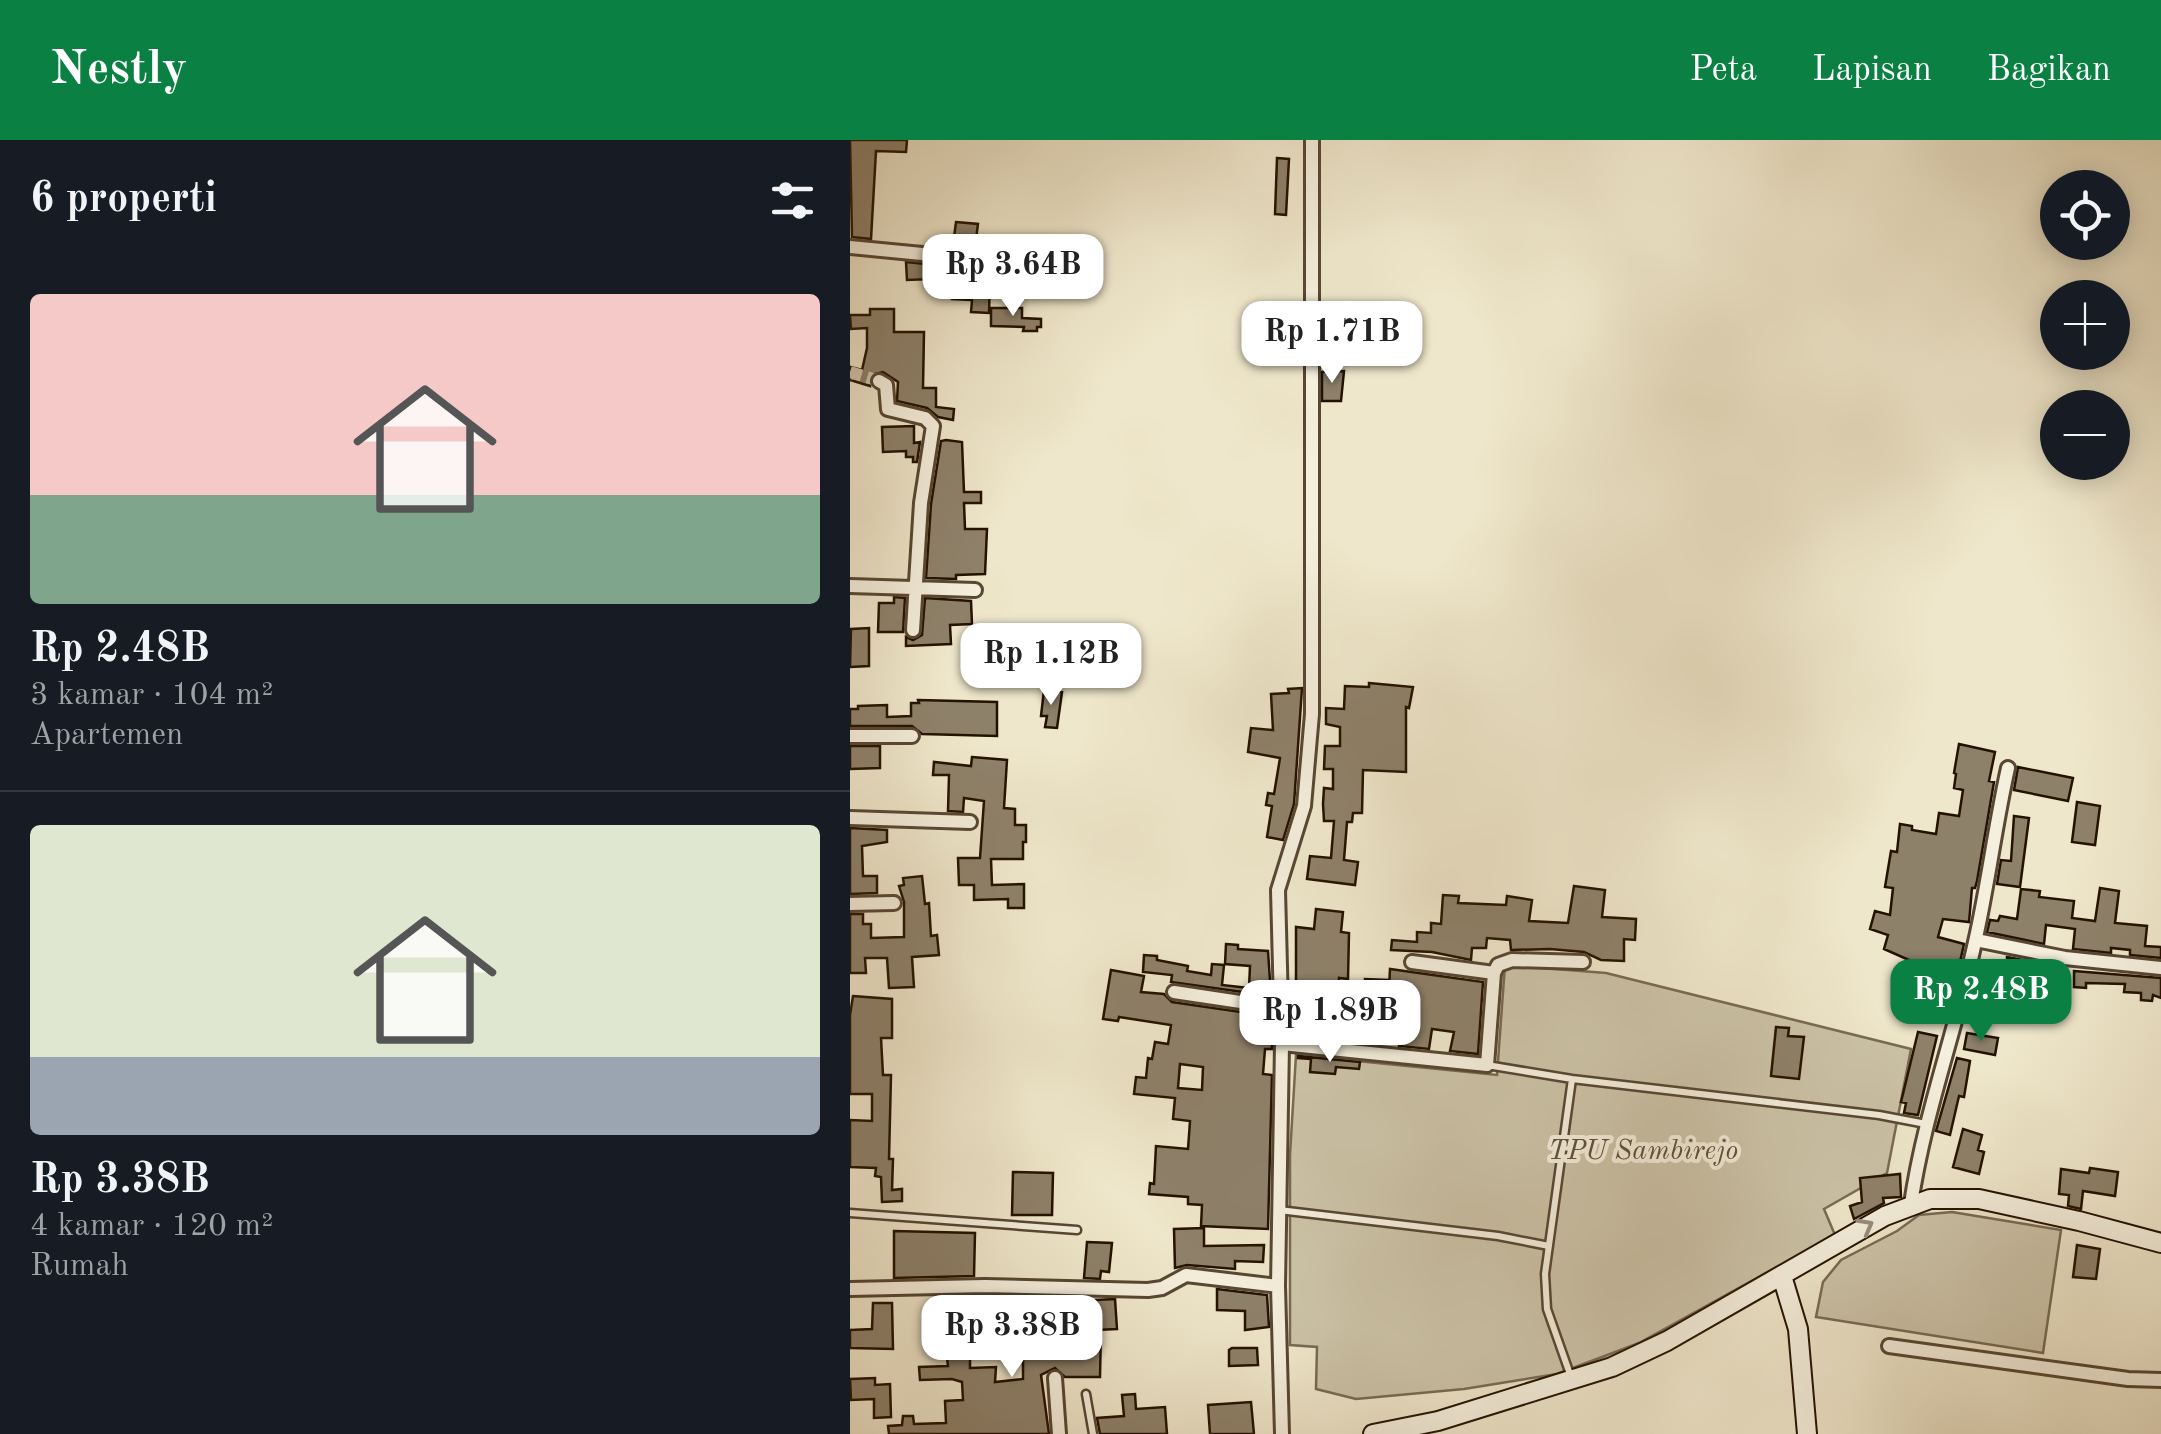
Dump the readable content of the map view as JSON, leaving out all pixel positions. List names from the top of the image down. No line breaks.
{"parks":["TPU Sambirejo"],"page":{"header":"Nestly","nav":["Peta","Lapisan","Bagikan"],"heading":"6 properti","map_buttons":["+","−"],"price":["Rp 3.64B","Rp 1.71B","Rp 1.12B","Rp 2.48B","Rp 1.89B","Rp 3.38B"],"list":[{"name":"Rp 2.48B","note":"3 kamar · 104 m² · Apartemen"},{"name":"Rp 3.38B","note":"4 kamar · 120 m² · Rumah"}]}}
